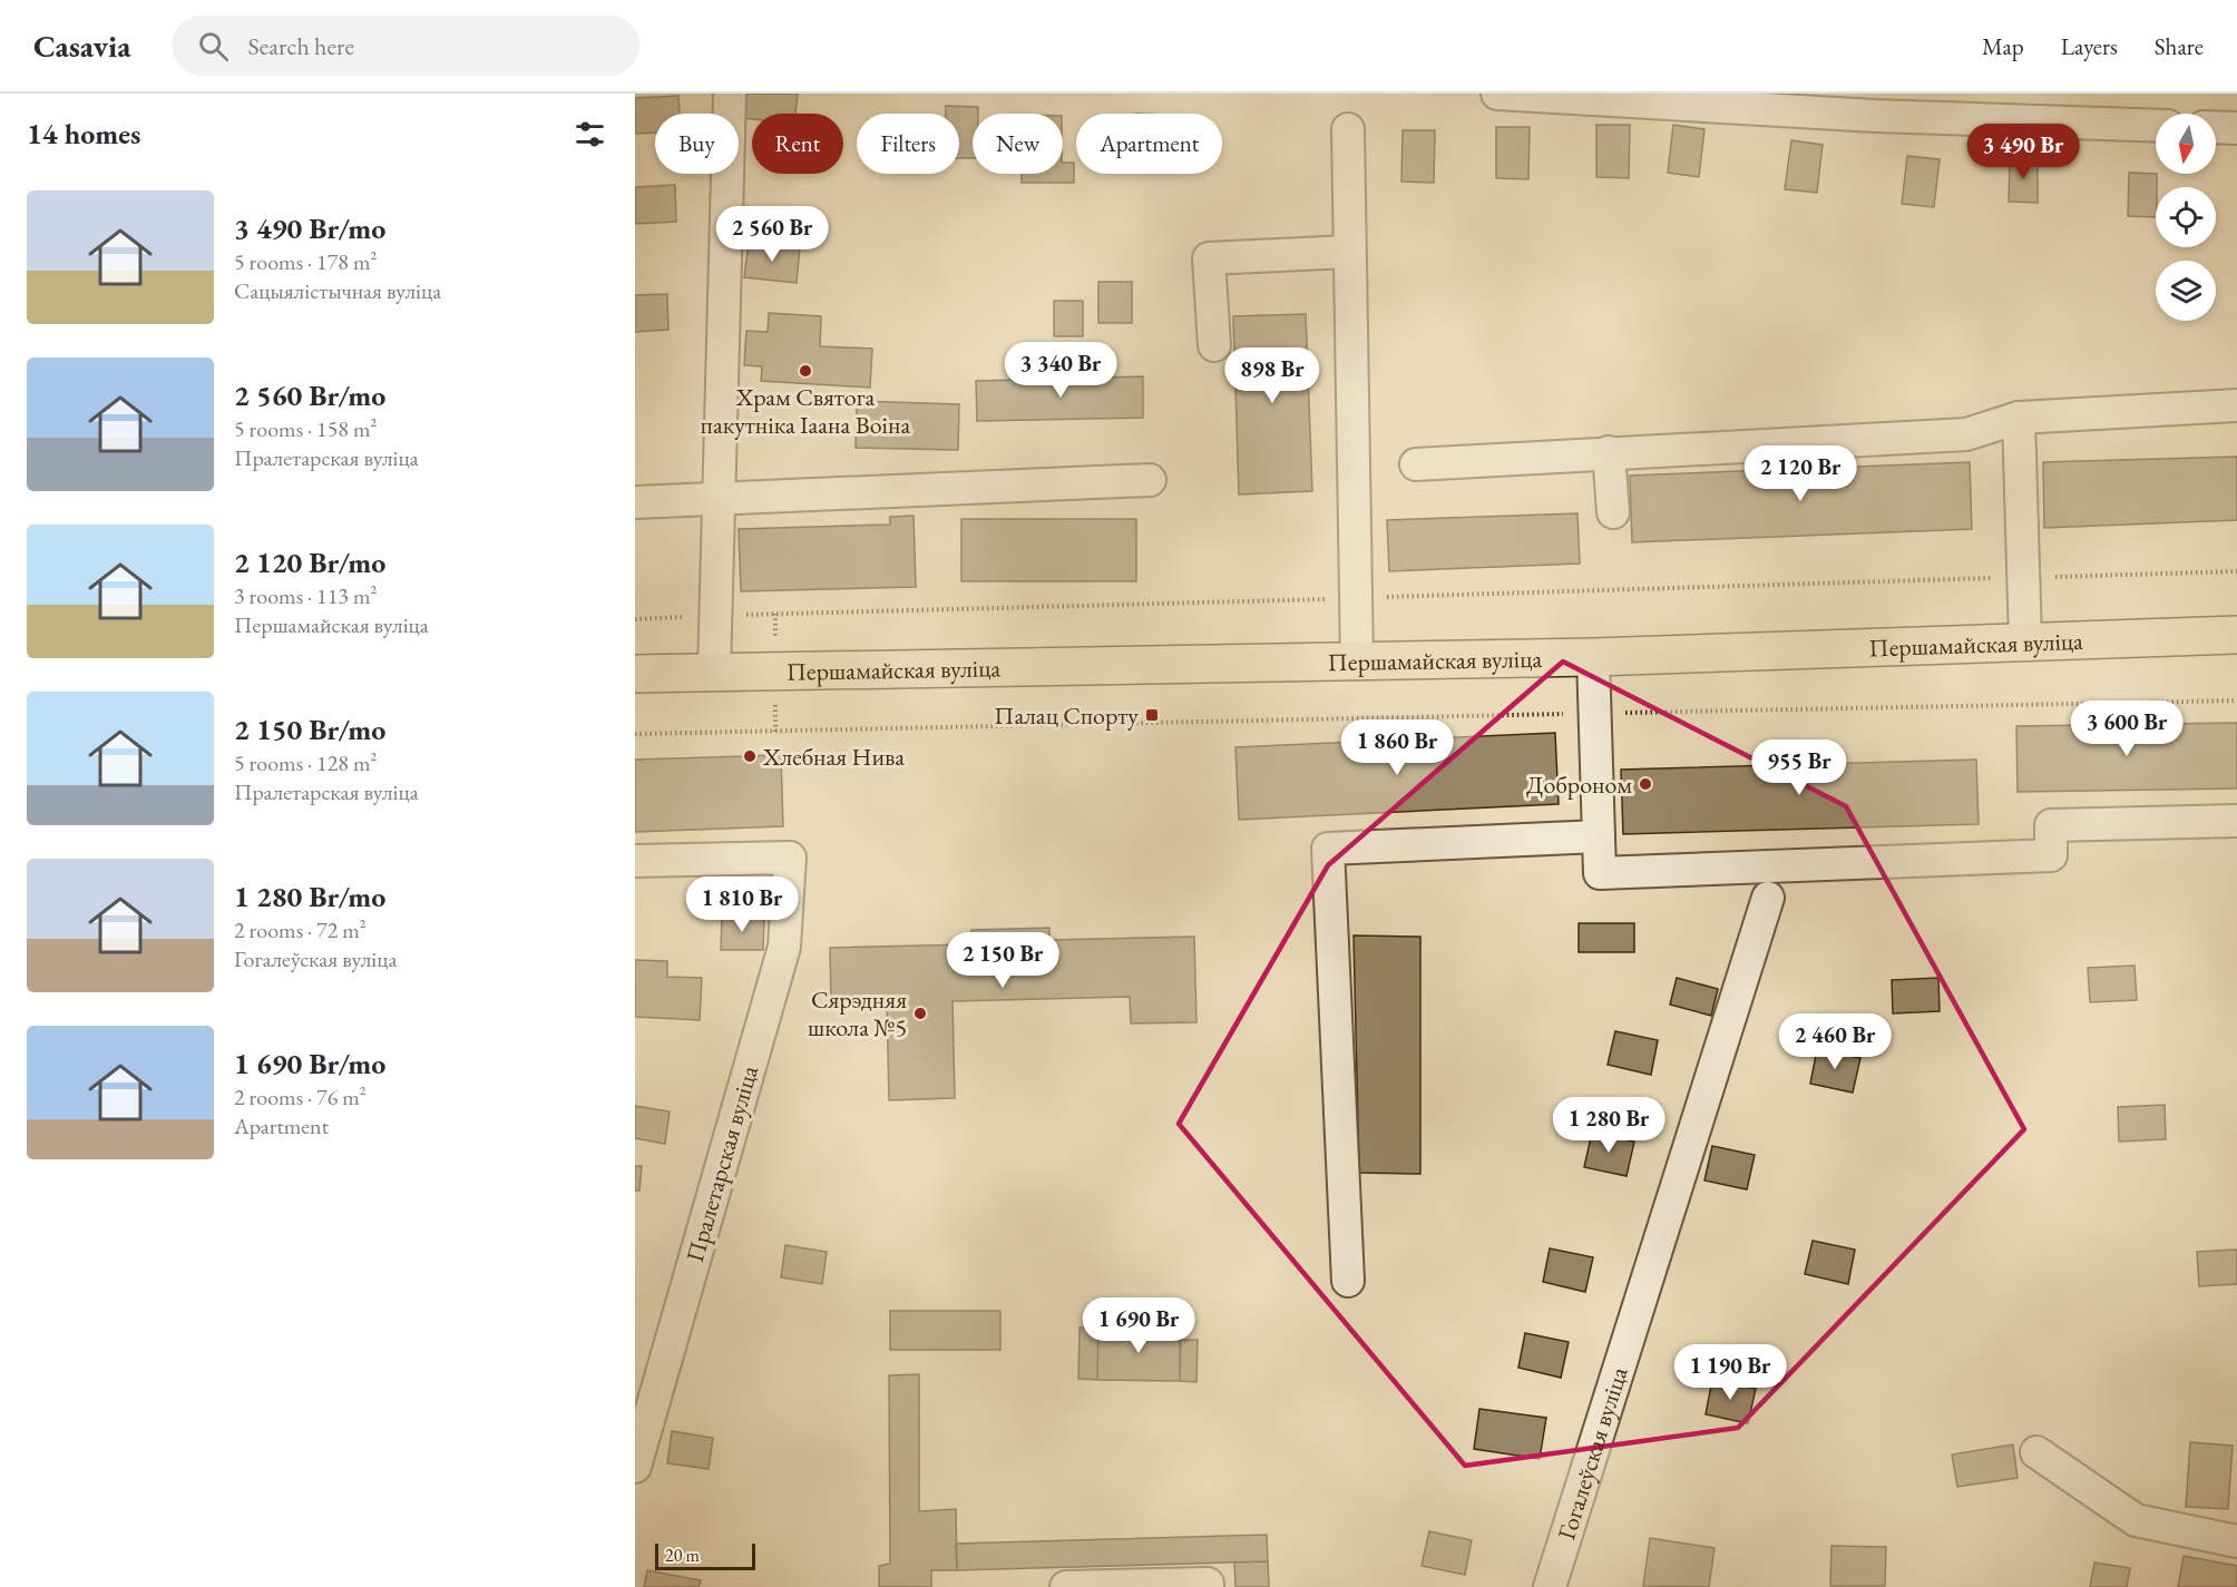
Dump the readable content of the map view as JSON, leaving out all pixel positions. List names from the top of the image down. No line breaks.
{"streets":{"main road":["Першамайская вуліца"],"street":["Пралетарская вуліца","Гогалеўская вуліца"]},"places":{"other":["Храм Святога пакутніка Іаана Воіна","Хлебная Нива","Доброном","Сярэдняя школа №5"],"transit":["Палац Спорту"]},"scale_bar":"20 m","north":"bottom","page":{"header":"Casavia","search":"Search here","nav":["Map","Layers","Share"],"heading":"14 homes","chip":["Buy","Rent","Filters","New","Apartment"],"price":["3 490 Br","2 560 Br","3 340 Br","898 Br","2 120 Br","3 600 Br","1 860 Br","955 Br","1 810 Br","2 150 Br","2 460 Br","1 280 Br","1 690 Br","1 190 Br"],"list":[{"name":"3 490 Br/mo","note":"5 rooms · 178 m² · Сацыялістычная вуліца"},{"name":"2 560 Br/mo","note":"5 rooms · 158 m² · Пралетарская вуліца"},{"name":"2 120 Br/mo","note":"3 rooms · 113 m² · Першамайская вуліца"},{"name":"2 150 Br/mo","note":"5 rooms · 128 m² · Пралетарская вуліца"},{"name":"1 280 Br/mo","note":"2 rooms · 72 m² · Гогалеўская вуліца"},{"name":"1 690 Br/mo","note":"2 rooms · 76 m² · Apartment"}],"scale":"20 m"}}
